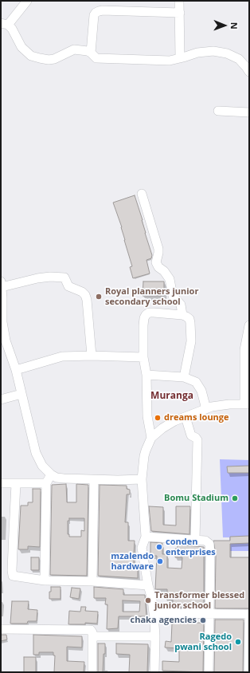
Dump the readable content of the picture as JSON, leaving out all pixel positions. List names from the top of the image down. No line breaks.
{"districts":["Muranga"],"places":["Royal planners junior secondary school","dreams lounge","Bomu Stadium","conden enterprises","mzalendo hardware","Transformer blessed junior school","chaka agencies","Ragedo pwani school"],"north":"right"}
